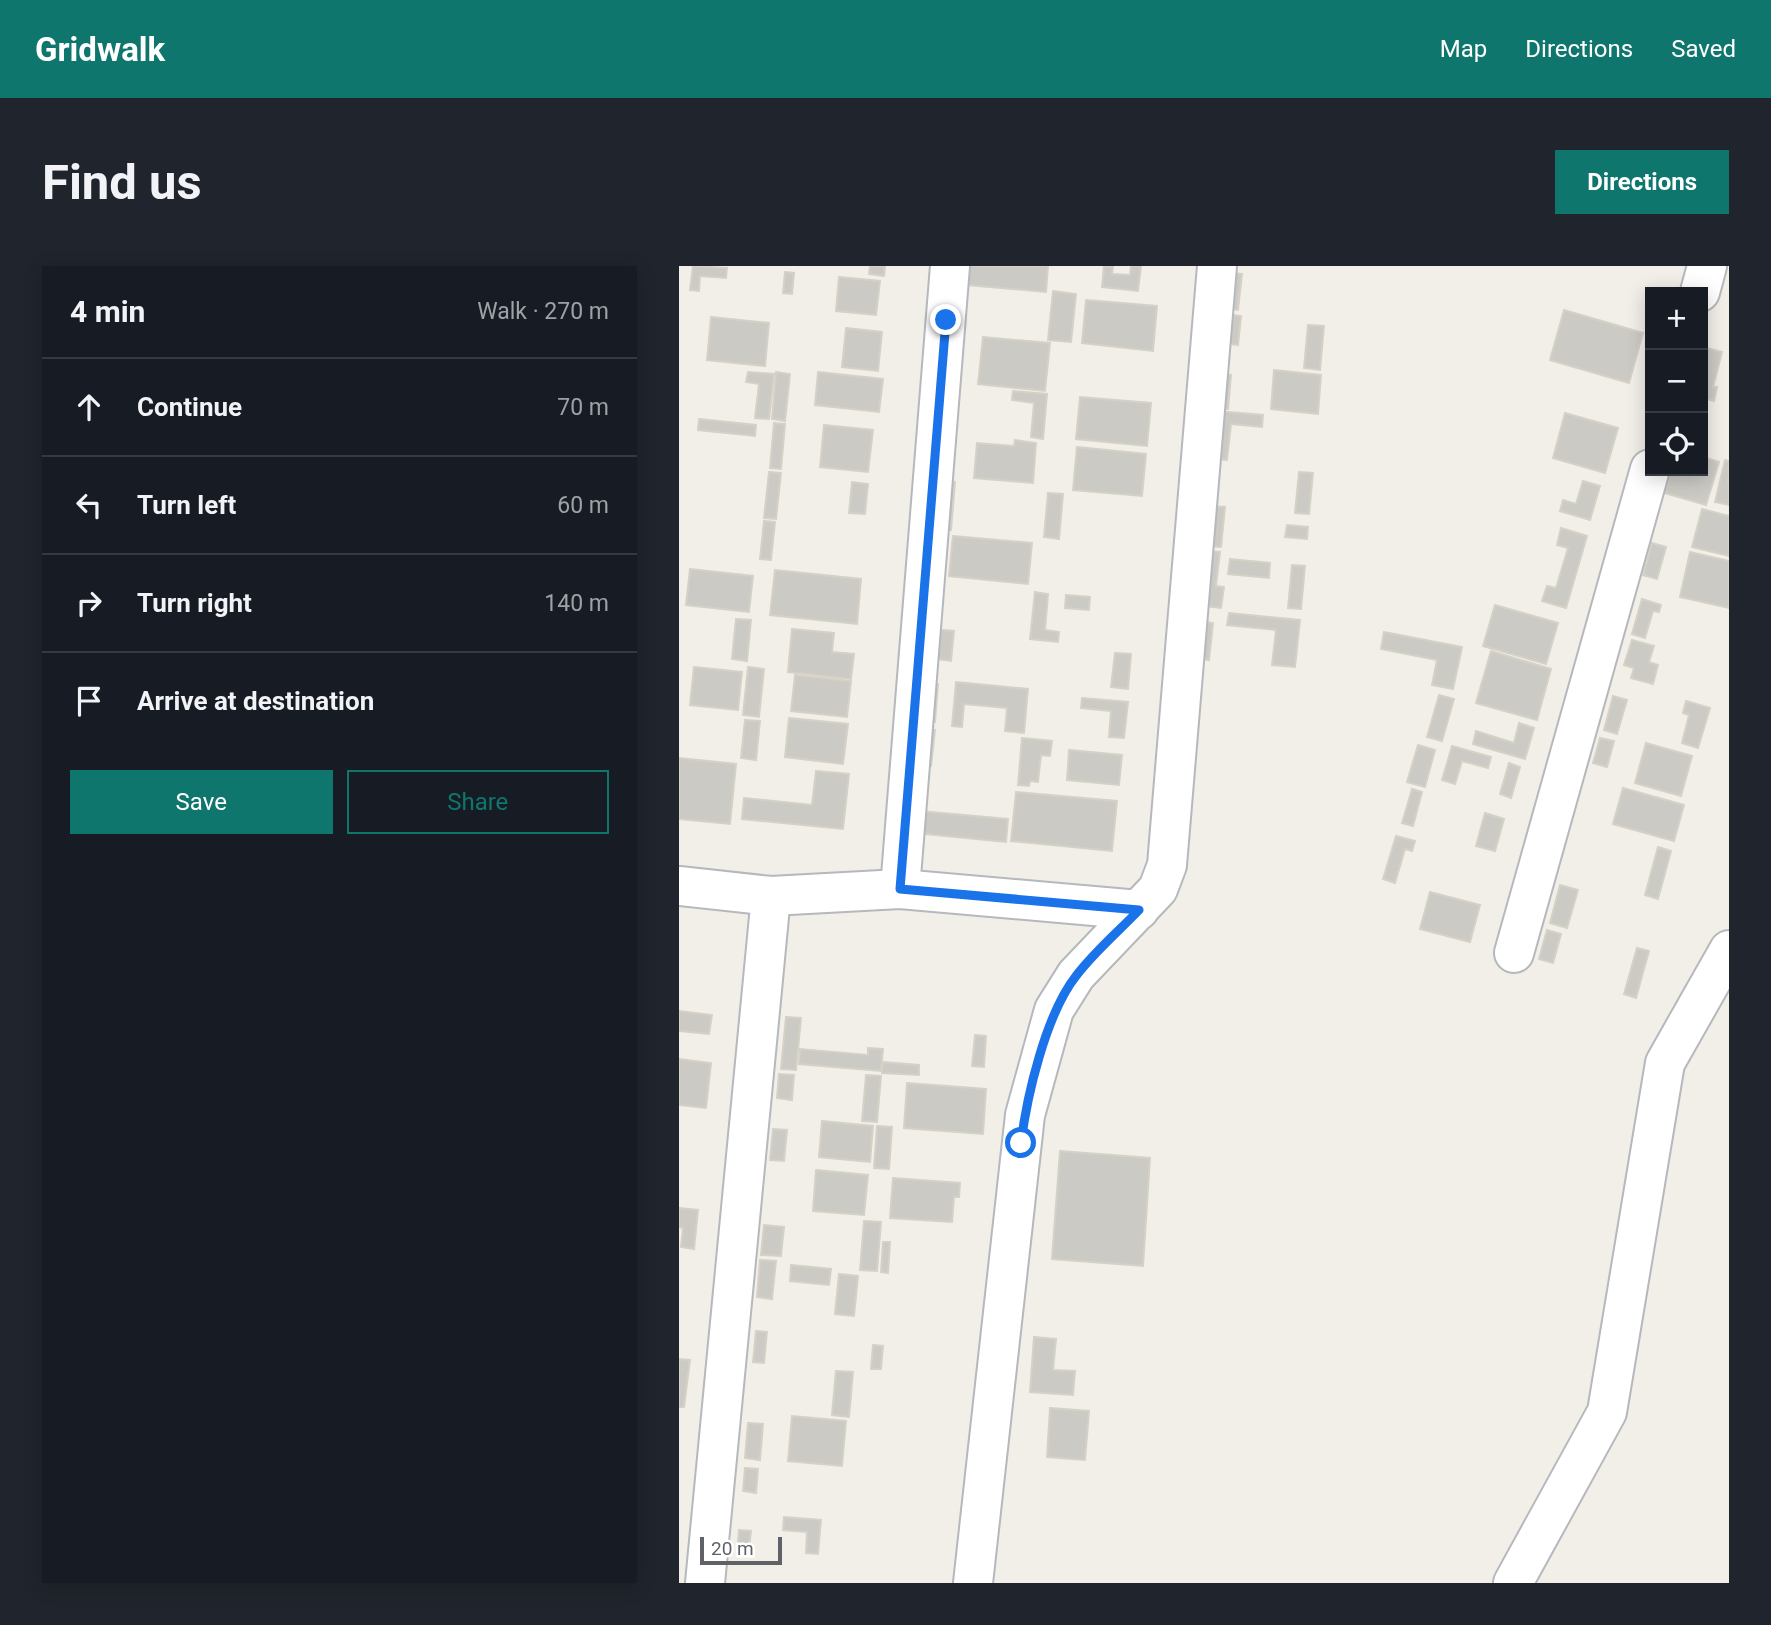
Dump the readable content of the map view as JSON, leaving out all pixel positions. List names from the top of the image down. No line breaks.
{"scale_bar":"20 m","page":{"header":"Gridwalk","nav":["Map","Directions","Saved"],"buttons":["Directions",["Save","Share"]],"title":"Find us","heading":["4 min","Walk · 270 m"],"map_buttons":["+","−"],"list":[["Continue","70 m"],["Turn left","60 m"],["Turn right","140 m"],"Arrive at destination"],"scale":"20 m"}}
